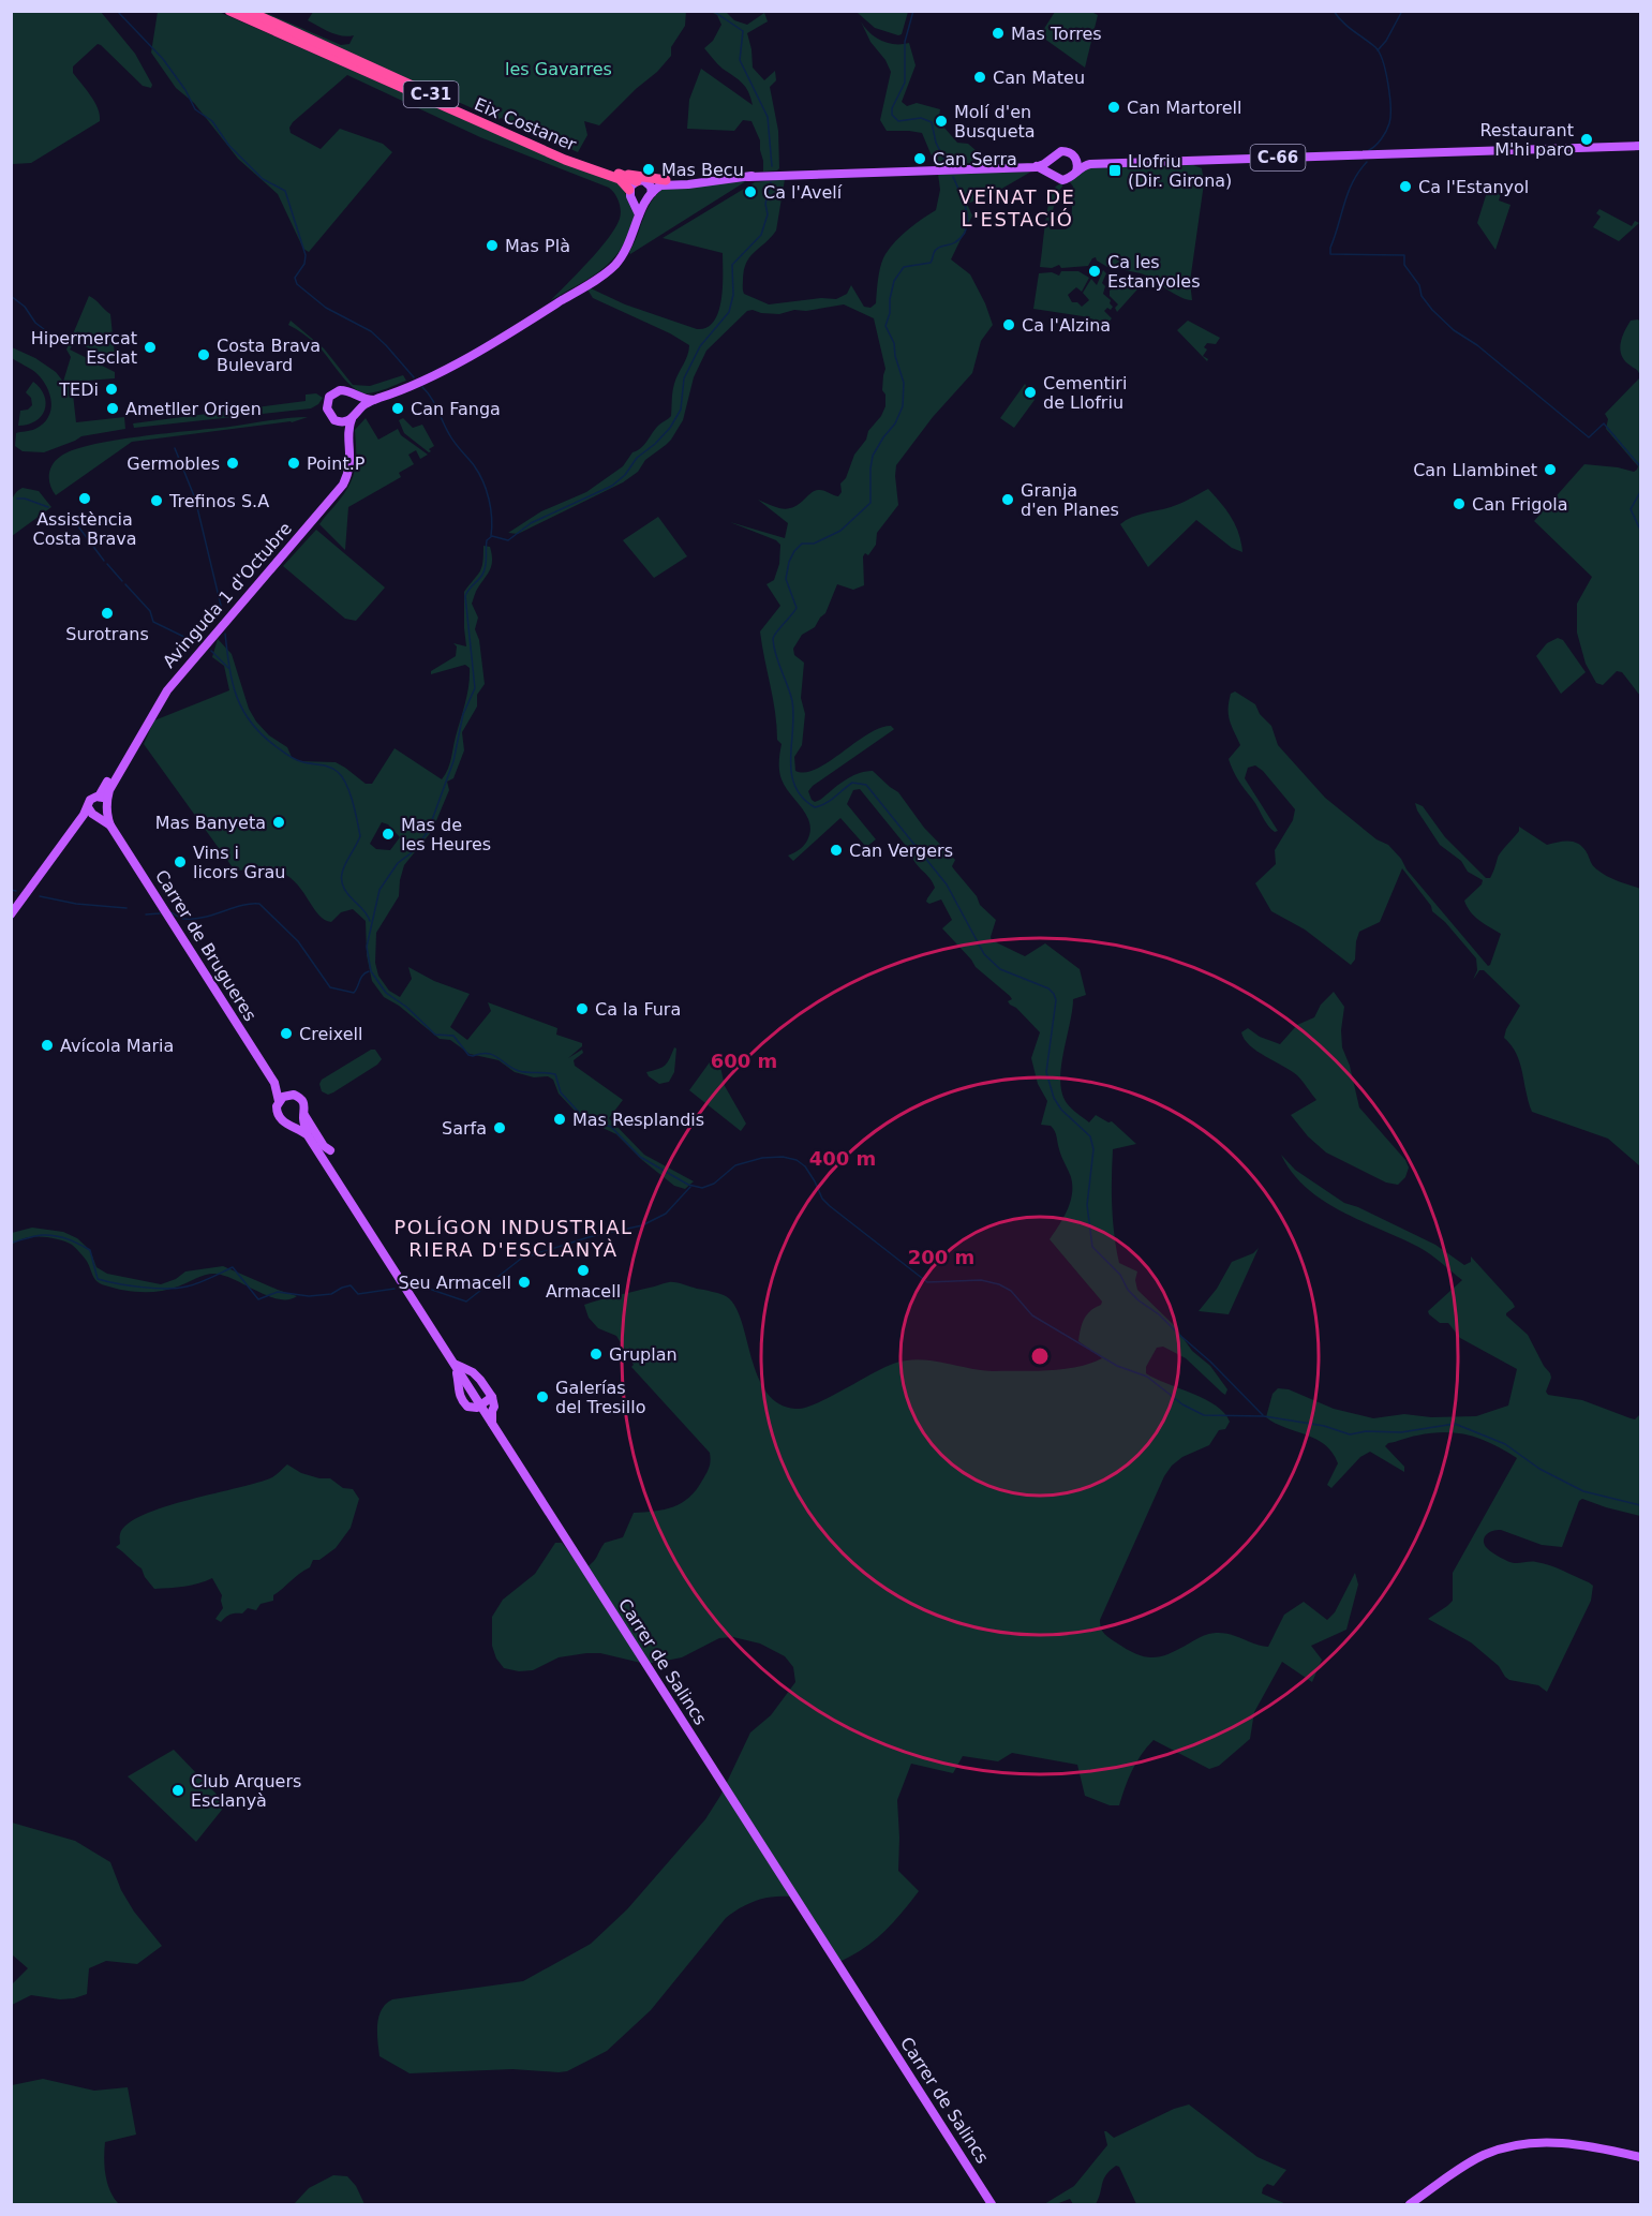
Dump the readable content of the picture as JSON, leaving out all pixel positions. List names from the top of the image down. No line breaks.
{"streets":{"highway":["C-31","Eix Costaner"],"main road":["C-66","Avinguda 1 d'Octubre","Carrer de Brugueres","Carrer de Salincs"]},"crossings":[["C-31","Eix Costaner"]],"districts":["VEÏNAT DE L'ESTACIÓ","POLÍGON INDUSTRIAL RIERA D'ESCLANYÀ"],"parks":["les Gavarres"],"places":{"other":["Mas Torres","Can Mateu","Can Martorell","Molí d'en Busqueta","Restaurant M'hi paro","Can Serra","Mas Becu","Ca l'Estanyol","Ca l'Avelí","Mas Plà","Ca les Estanyoles","Ca l'Alzina","Hipermercat Esclat","Costa Brava Bulevard","TEDi","Cementiri de Llofriu","Ametller Origen","Can Fanga","Germobles","Point.P","Can Llambinet","Assistència Costa Brava","Granja d'en Planes","Trefinos S.A","Can Frigola","Surotrans","Mas Banyeta","Mas de les Heures","Can Vergers","Vins i licors Grau","Ca la Fura","Creixell","Avícola Maria","Mas Resplandis","Sarfa","Armacell","Seu Armacell","Gruplan","Galerías del Tresillo","Club Arquers Esclanyà"],"transit":["Llofriu (Dir. Girona)"]},"rings":["600 m","400 m","200 m"]}
